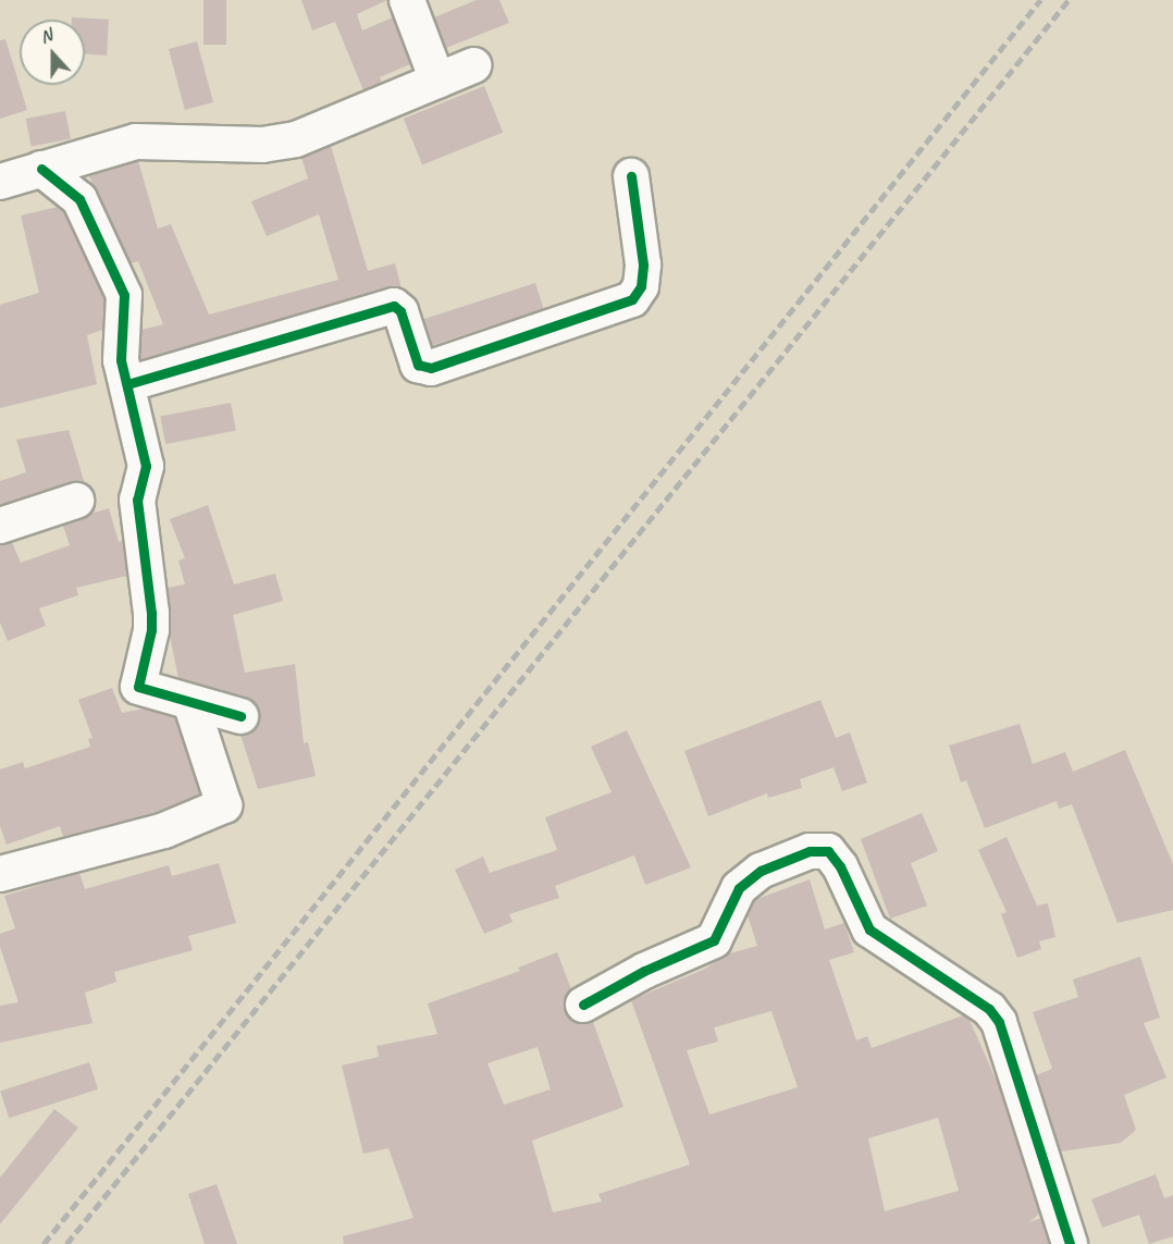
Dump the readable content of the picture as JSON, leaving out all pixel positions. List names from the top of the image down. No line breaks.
{"north":"top"}
